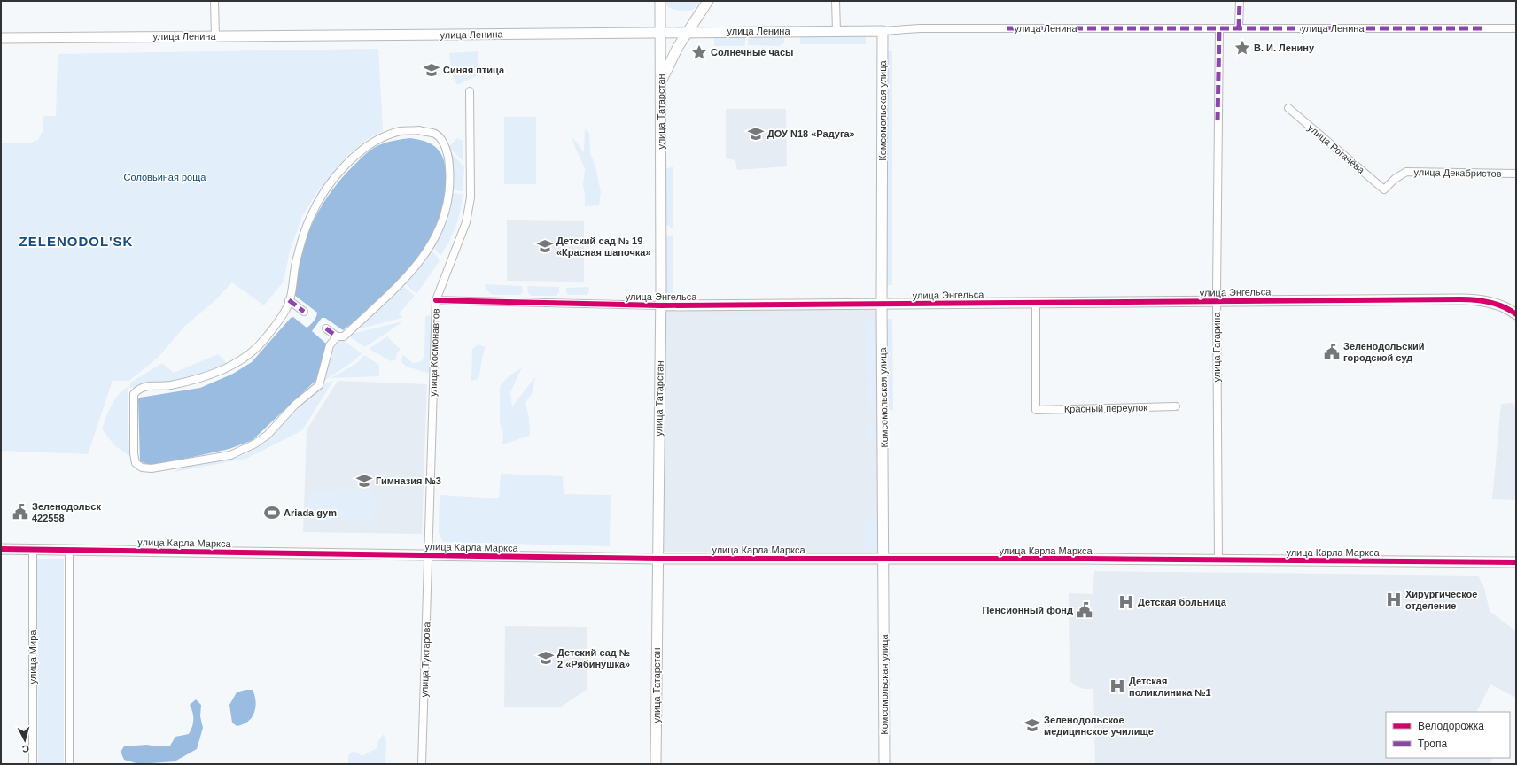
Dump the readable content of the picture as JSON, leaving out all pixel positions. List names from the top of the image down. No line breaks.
{"streets":{"street":["улица Ленина","Комсомольская улица","улица Татарстан","улица Рогачёва","улица Декабристов","улица Энгельса","улица Гагарина","улица Космонавтов","Красный переулок","улица Карла Маркса","улица Мира","улица Туктарова"]},"crossings":[["улица Ленина","Комсомольская улица"],["улица Ленина","улица Татарстан"],["улица Ленина","улица Гагарина"],["Комсомольская улица","улица Энгельса"],["Комсомольская улица","улица Карла Маркса"],["улица Татарстан","улица Энгельса"],["улица Татарстан","улица Карла Маркса"],["улица Рогачёва","улица Декабристов"],["улица Энгельса","улица Гагарина"],["улица Энгельса","улица Космонавтов"],["улица Энгельса","Красный переулок"],["улица Гагарина","улица Карла Маркса"],["улица Космонавтов","улица Карла Маркса"],["улица Космонавтов","улица Туктарова"],["улица Карла Маркса","улица Мира"],["улица Карла Маркса","улица Туктарова"]],"districts":["ZELENODOL'SK"],"parks":["Соловьиная роща"],"places":{"place":["В. И. Ленину","Солнечные часы"],"school or university":["Синяя птица","ДОУ N18 «Радуга»","Детский сад № 19 «Красная шапочка»","Гимназия №3","Детский сад № 2 «Рябинушка»","Зеленодольское медицинское училище"],"public building":["Зеленодольский городской суд","Зеленодольск 422558","Пенсионный фонд"],"sports":["Ariada gym"],"hospital":["Хирургическое отделение","Детская больница","Детская поликлиника №1"]},"legend":["Велодорожка","Тропа"],"north":"bottom"}
